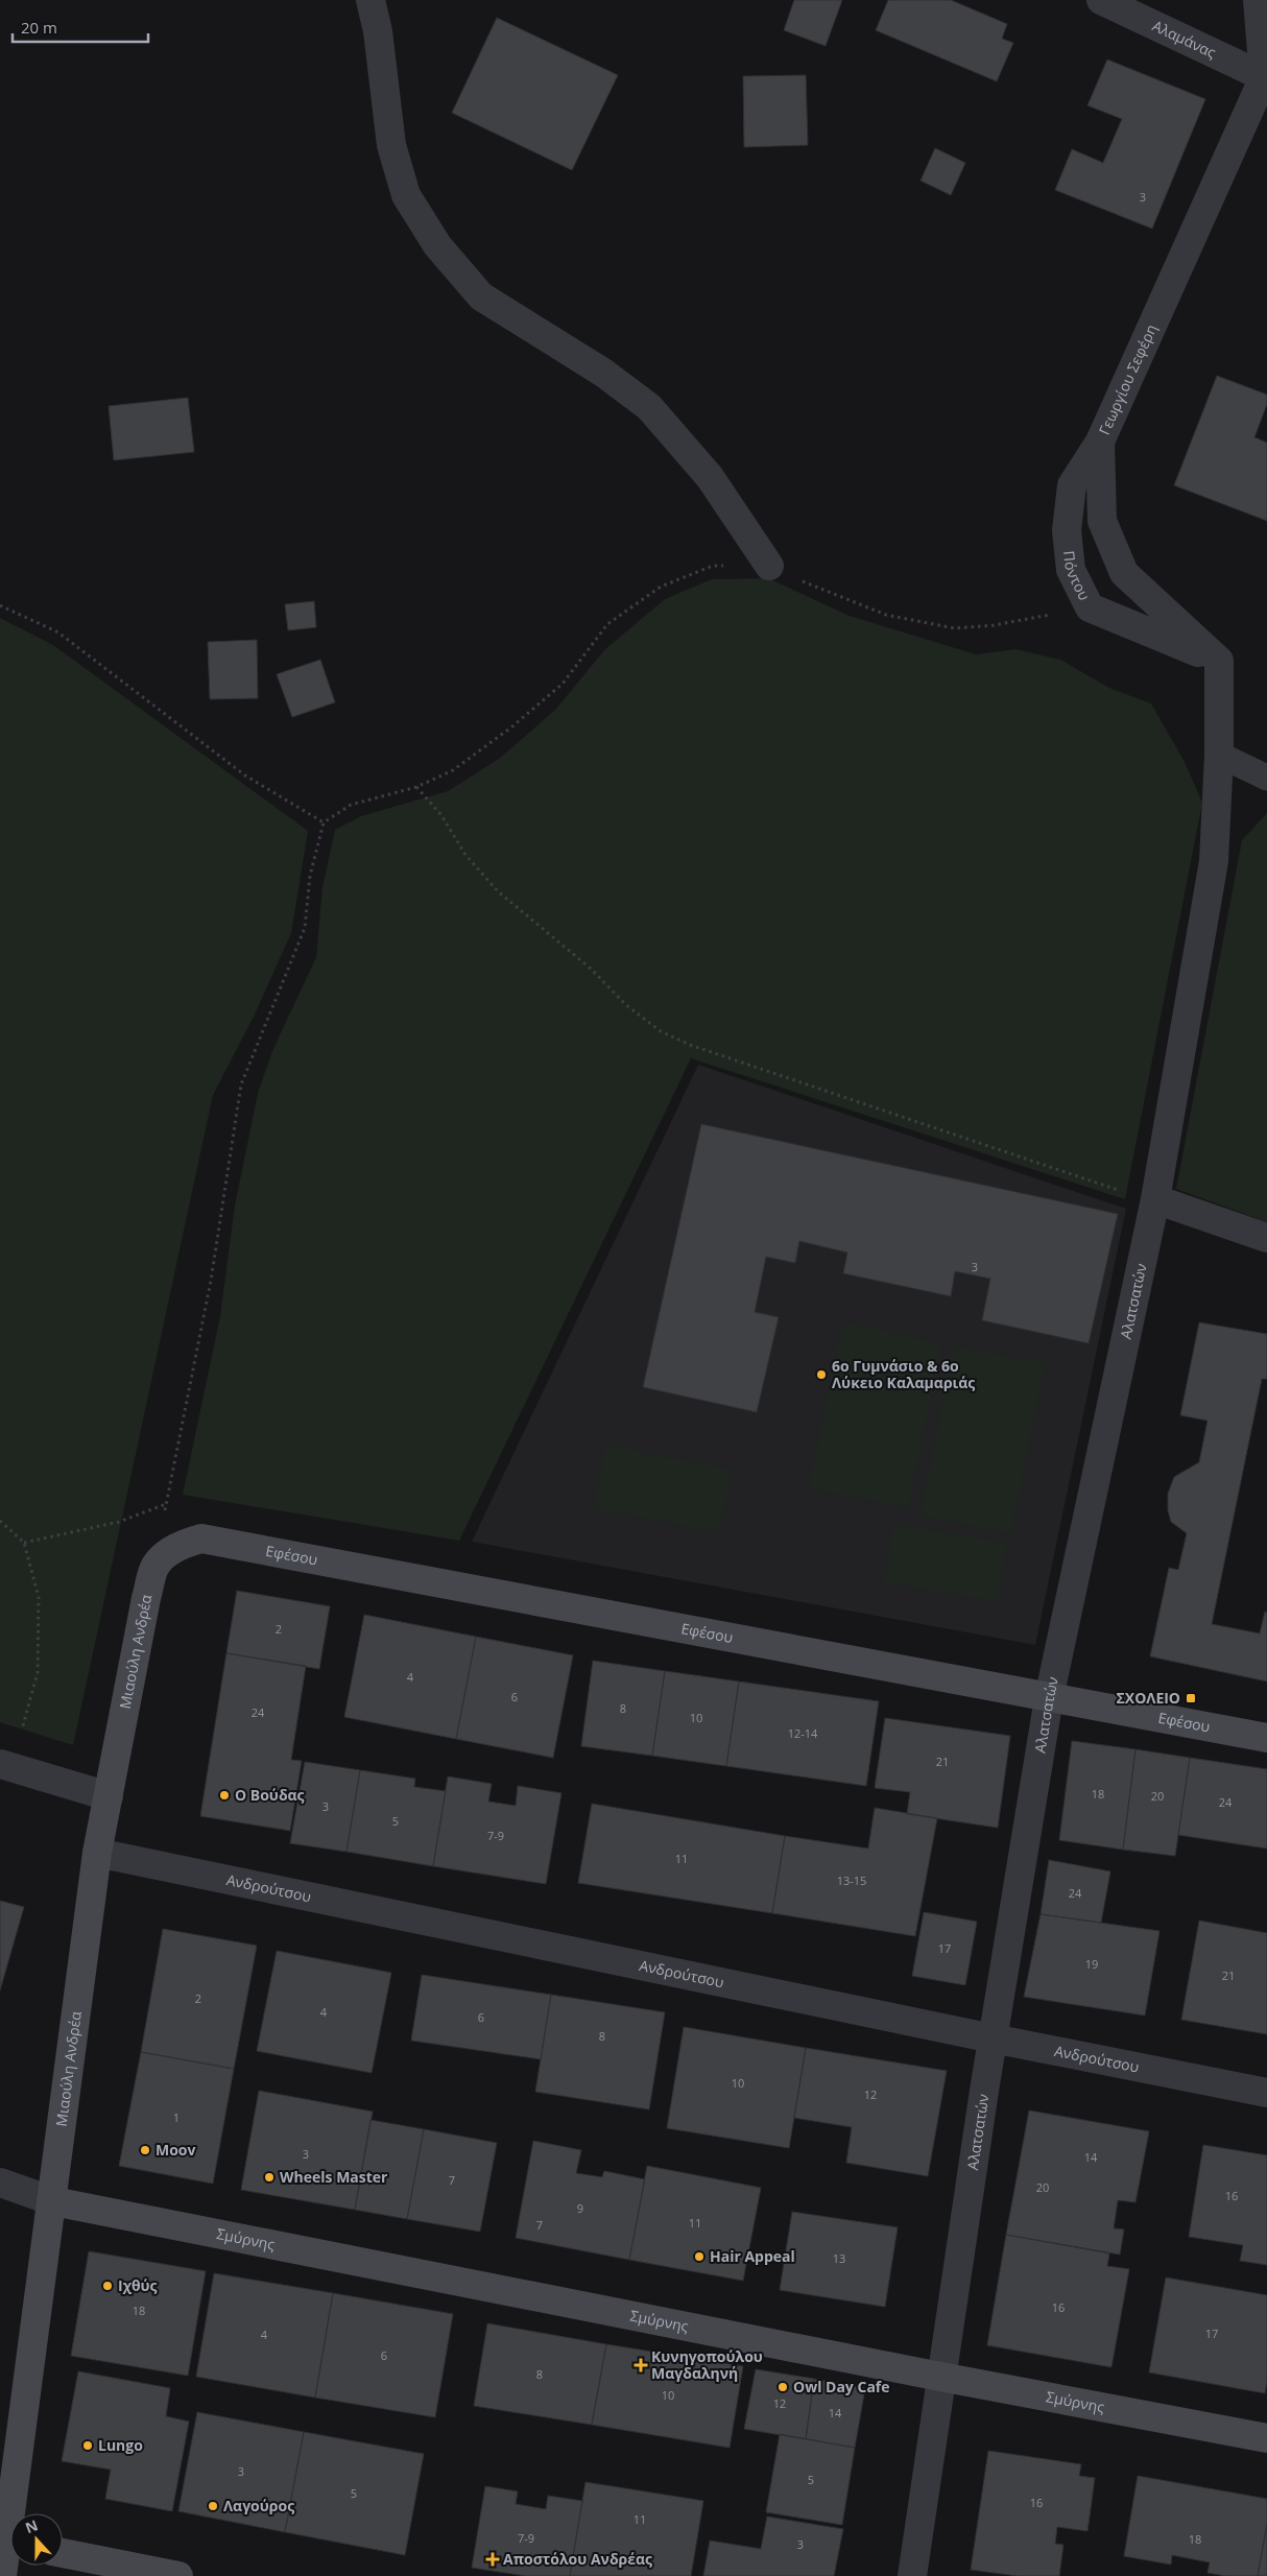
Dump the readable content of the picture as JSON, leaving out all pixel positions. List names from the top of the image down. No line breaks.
{"streets":{"street":["Αλαμάνας","Γεωργίου Σεφέρη","Πόντου","Αλατσατών","Εφέσου","Μιαούλη Ανδρέα","Ανδρούτσου","Σμύρνης"]},"crossings":[["Αλαμάνας","Γεωργίου Σεφέρη"],["Γεωργίου Σεφέρη","Πόντου"],["Αλατσατών","Εφέσου"],["Αλατσατών","Ανδρούτσου"],["Αλατσατών","Σμύρνης"],["Εφέσου","Μιαούλη Ανδρέα"],["Μιαούλη Ανδρέα","Ανδρούτσου"],["Μιαούλη Ανδρέα","Σμύρνης"]],"places":{"other":["6ο Γυμνάσιο & 6ο Λύκειο Καλαμαριάς","Ο Βούδας","Moov","Wheels Master","Hair Appeal","Ιχθύς","Owl Day Cafe","Lungo","Λαγούρος"],"transit":["ΣΧΟΛΕΙΟ"],"health":["Κυνηγοπούλου Μαγδαληνή","Αποστόλου Ανδρέας"]},"house_numbers":["3","3","2","4","6","8","24","10","12-14","21","18","20","24","3","5","7-9","11","13-15","24","17","19","21","2","4","6","8","10","12","1","3","14","7","20","16","9","11","7","13","16","18","17","4","6","8","10","12","14","3","5","5","16","11","7-9","18","3"],"scale_bar":"20 m","north":"top"}
